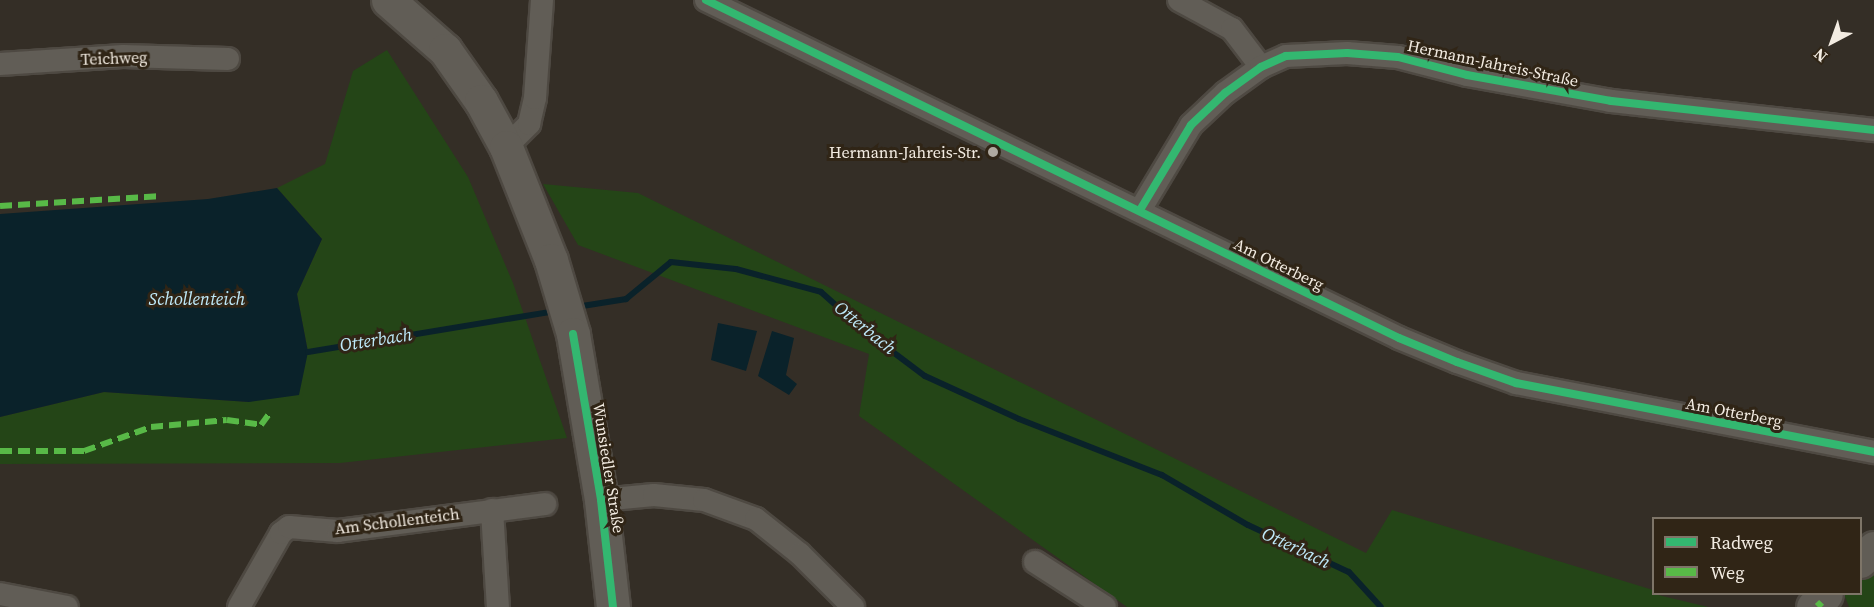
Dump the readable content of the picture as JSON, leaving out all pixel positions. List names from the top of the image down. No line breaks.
{"streets":{"main road":["Wunsiedler Straße"],"street":["Teichweg","Hermann-Jahreis-Straße","Am Otterberg","Am Schollenteich"]},"crossings":[["Hermann-Jahreis-Straße","Am Otterberg"]],"water":["Schollenteich","Otterbach"],"places":["Hermann-Jahreis-Str."],"legend":["Radweg","Weg"],"north":"bottom left"}
